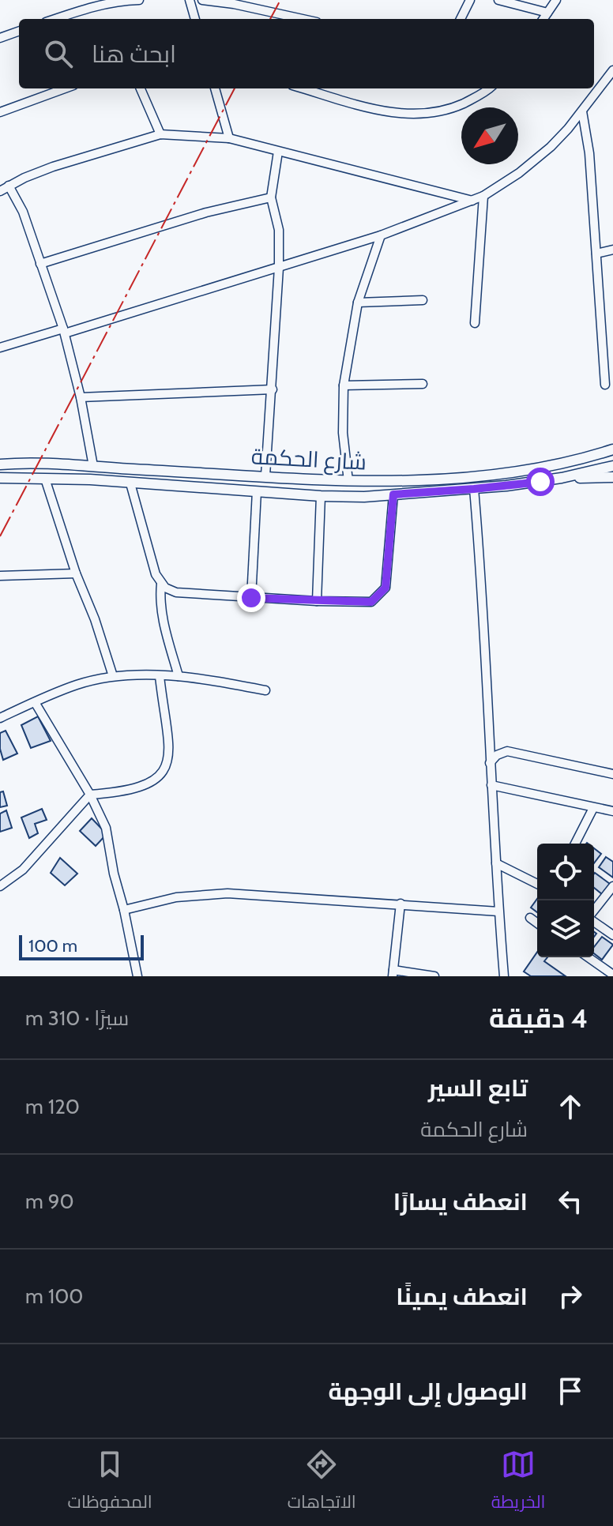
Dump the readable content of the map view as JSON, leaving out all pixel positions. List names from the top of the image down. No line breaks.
{"streets":{"street":["شارع الحكمة"]},"scale_bar":"100 m","north":"bottom left","page":{"search":"ابحث هنا","scale":"100 m","heading":["4 دقيقة","سيرًا · 310 m"],"list":[["تابع السير","شارع الحكمة","120 m"],["انعطف يسارًا","90 m"],["انعطف يمينًا","100 m"],"الوصول إلى الوجهة"],"nav":["الخريطة","الاتجاهات","المحفوظات"]}}
